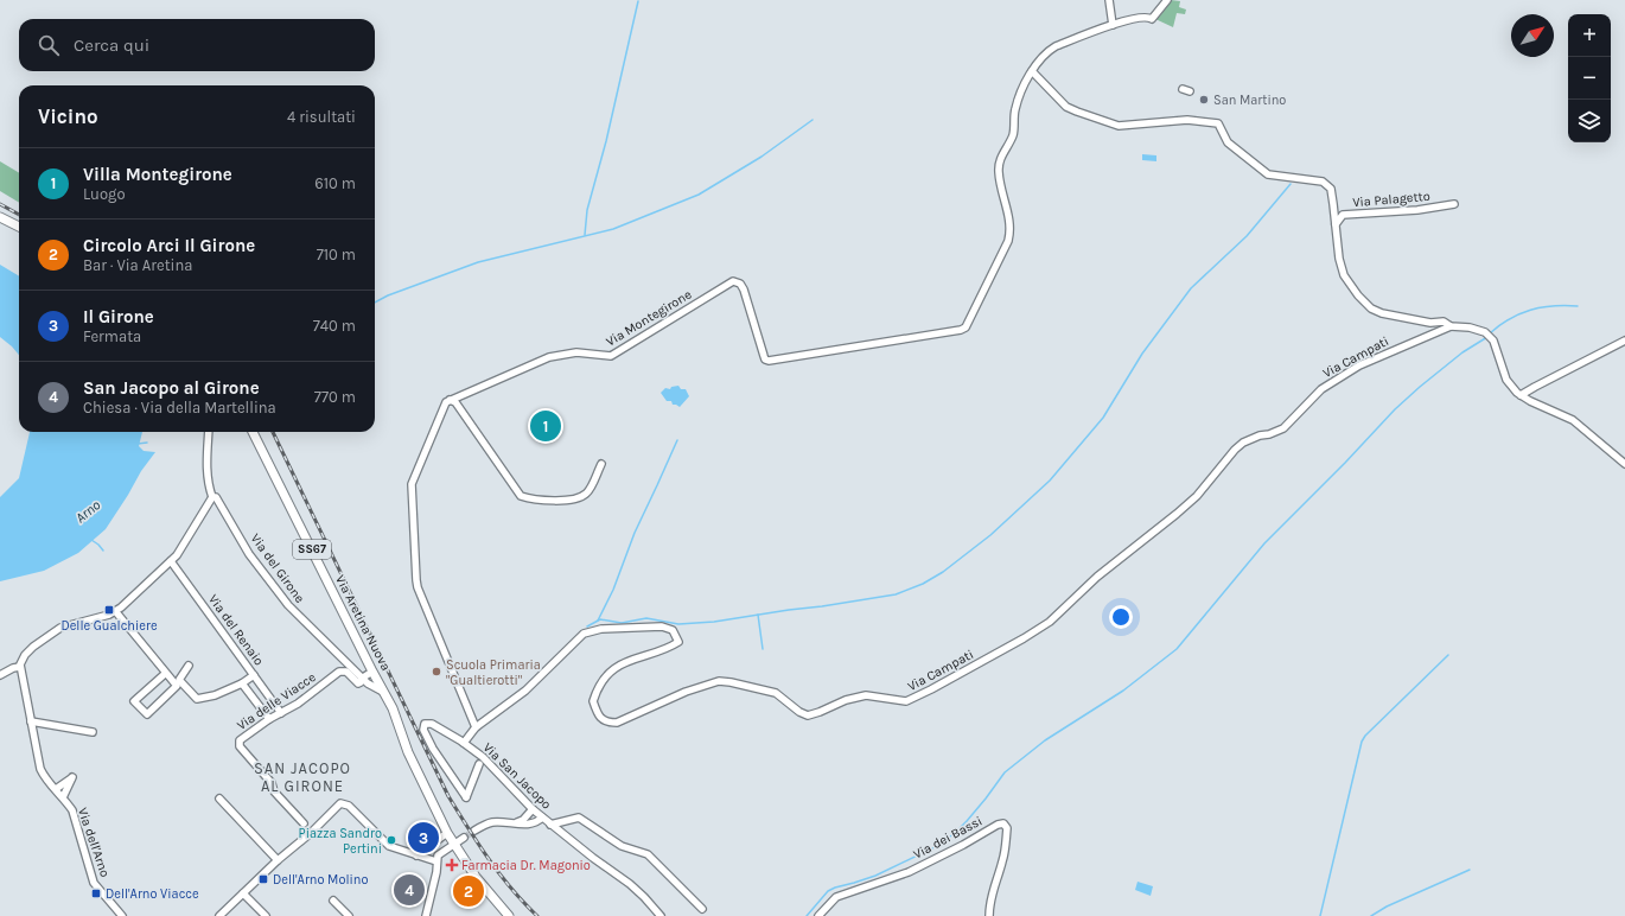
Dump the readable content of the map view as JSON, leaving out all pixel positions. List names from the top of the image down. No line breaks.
{"streets":{"main road":["SS67","Via Aretina Nuova"],"street":["Via Palagetto","Via Montegirone","Via Campati","Via del Girone","Via del Renaio","Via delle Viacce","Via San Jacopo","Via dei Bassi","Via dell'Arno"]},"crossings":[["Via Campati","Via San Jacopo"],["SS67","Via Aretina Nuova"],["Via del Girone","Via Aretina Nuova"],["Via del Girone","Via delle Viacce"],["Via del Renaio","Via delle Viacce"]],"districts":["SAN JACOPO AL GIRONE"],"water":["Arno"],"places":{"other":["San Martino","Scuola Primaria \"Gualtierotti\"","Piazza Sandro Pertini"],"transit":["Delle Gualchiere","Dell'Arno Molino","Dell'Arno Viacce"],"health":["Farmacia Dr. Magonio"]},"north":"top right","page":{"map_buttons":["+","−"],"search":"Cerca qui","heading":["Vicino","4 risultati"],"list":[{"mark":"1","name":"Villa Montegirone","note":"Luogo","value":"610 m"},{"mark":"2","name":"Circolo Arci Il Girone","note":"Bar · Via Aretina","value":"710 m"},{"mark":"3","name":"Il Girone","note":"Fermata","value":"740 m"},{"mark":"4","name":"San Jacopo al Girone","note":"Chiesa · Via della Martellina","value":"770 m"}],"pins":["1","3","4","2"]}}
